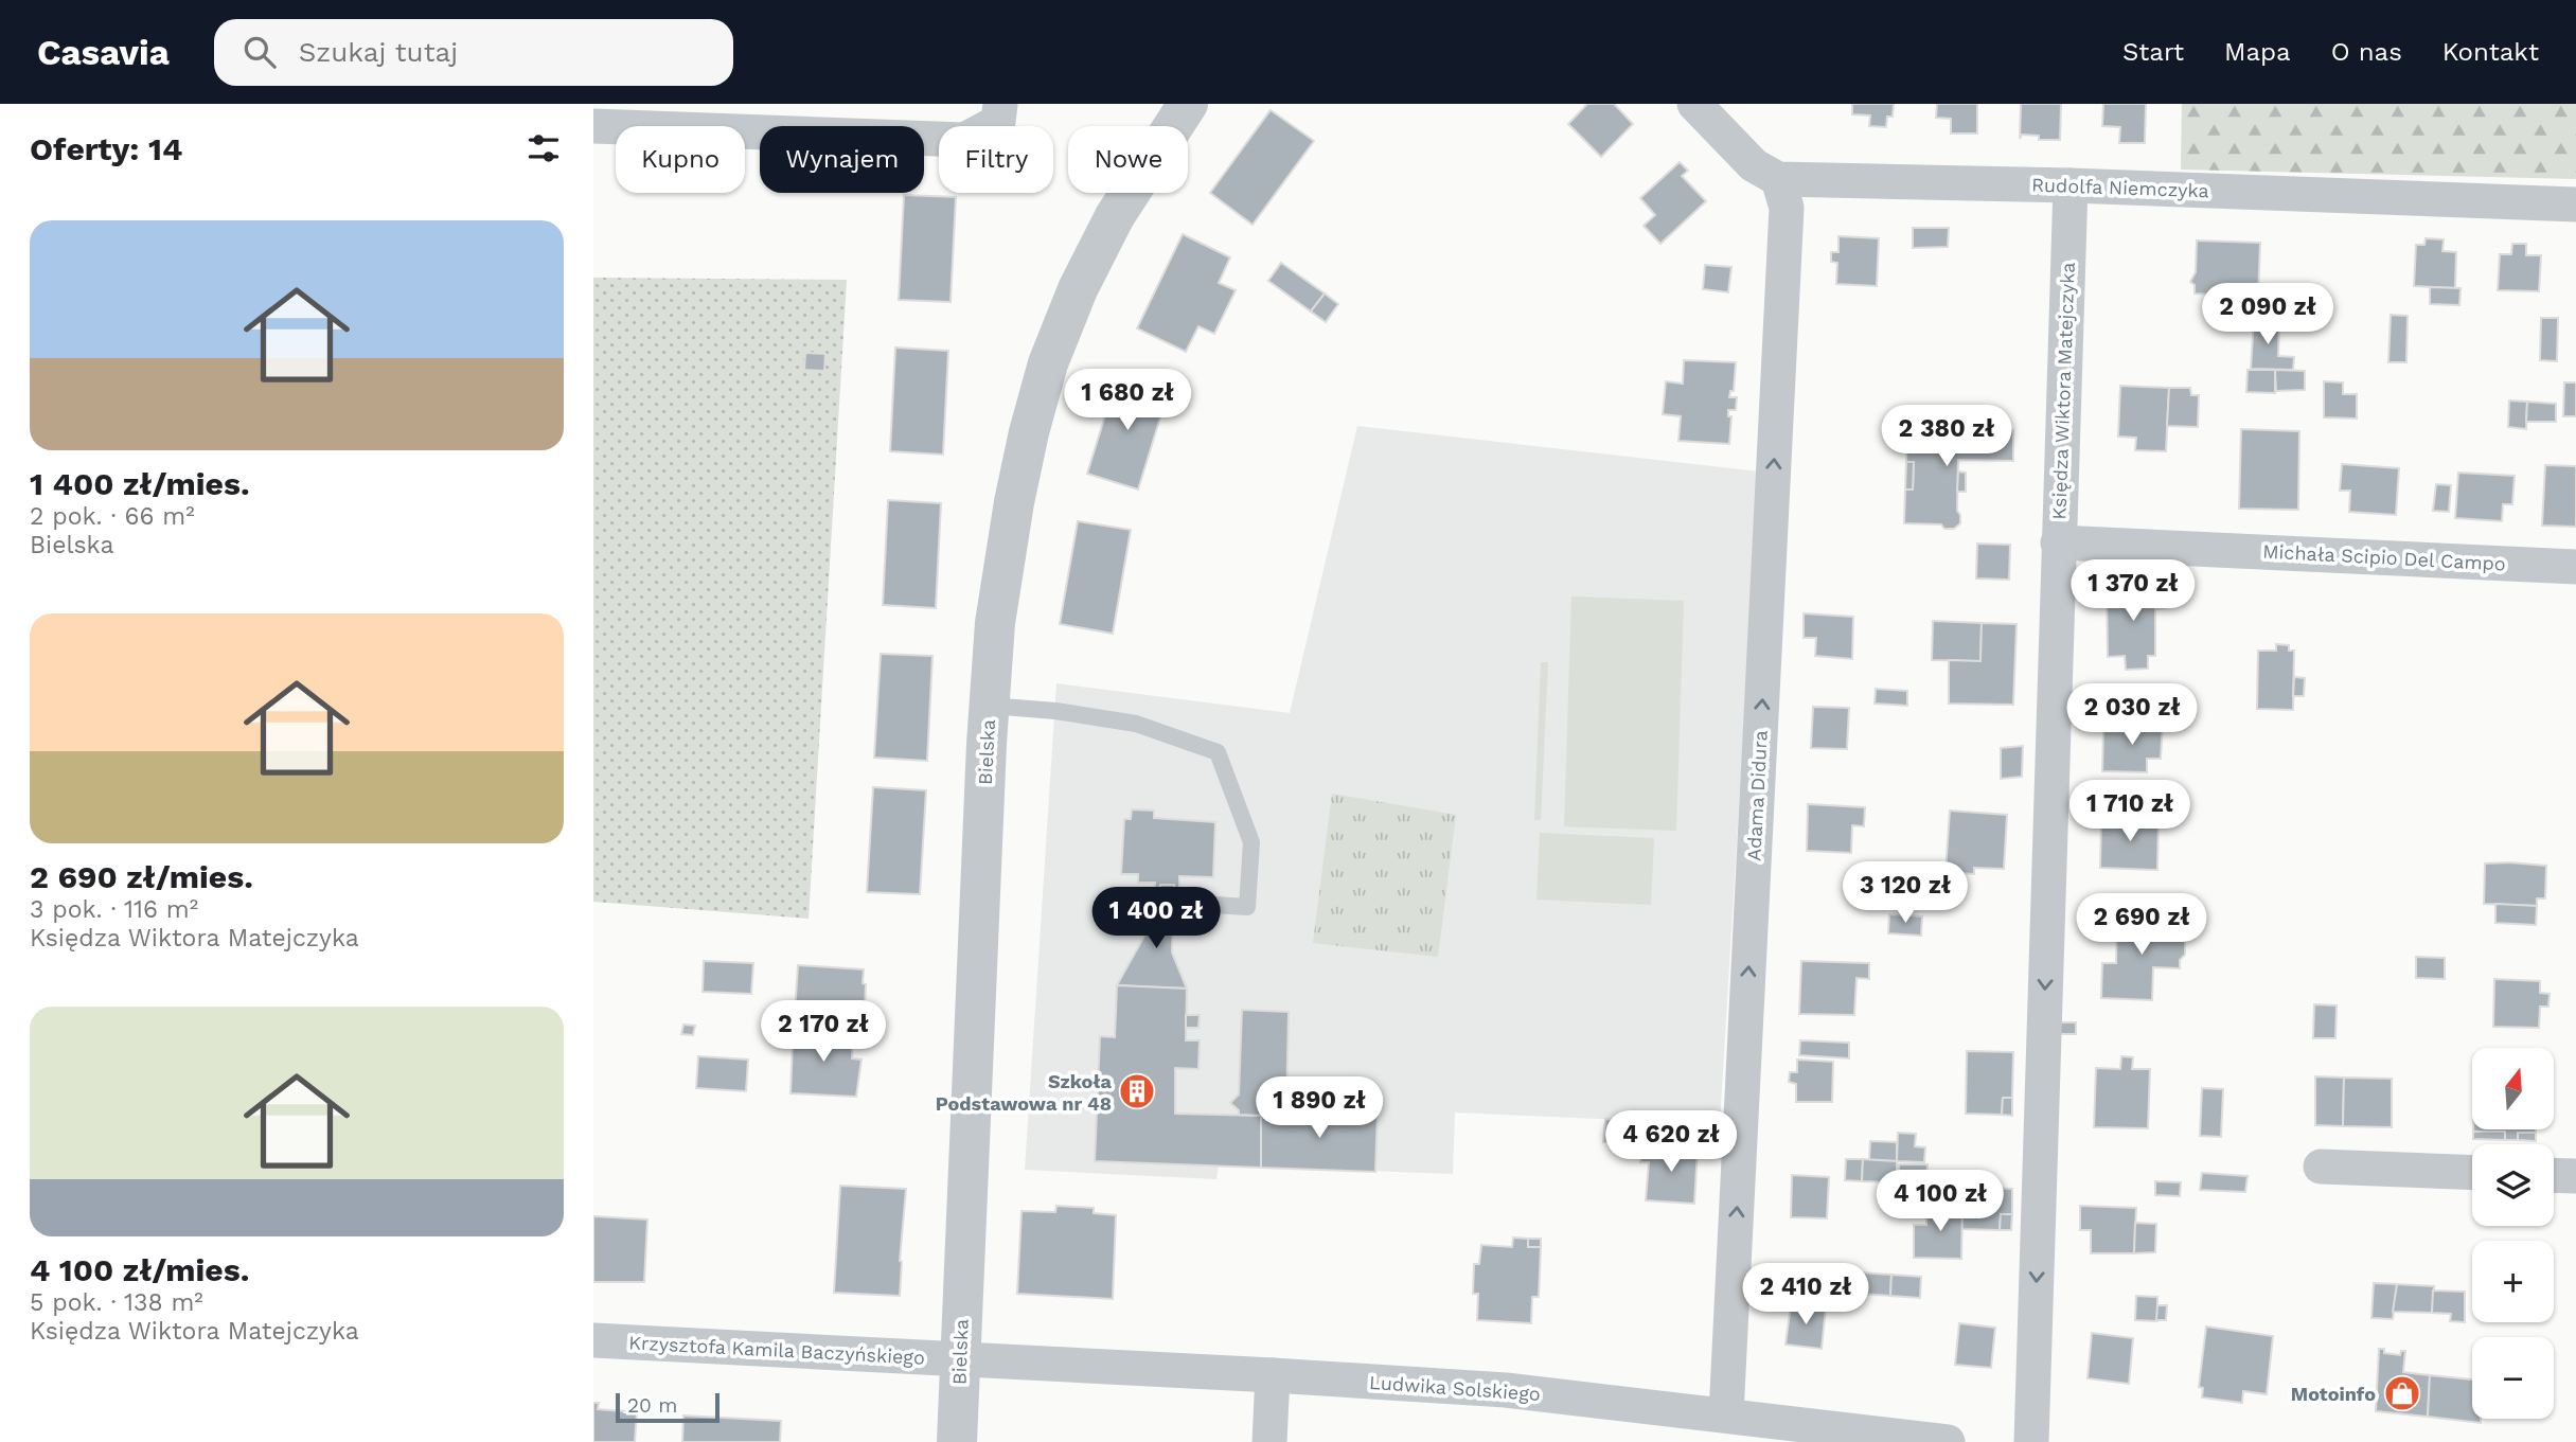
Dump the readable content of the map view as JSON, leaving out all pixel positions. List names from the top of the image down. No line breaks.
{"streets":{"street":["Rudolfa Niemczyka","Księdza Wiktora Matejczyka","Michała Scipio Del Campo","Bielska","Adama Didura","Krzysztofa Kamila Baczyńskiego","Ludwika Solskiego"]},"crossings":[["Rudolfa Niemczyka","Księdza Wiktora Matejczyka"],["Rudolfa Niemczyka","Adama Didura"],["Księdza Wiktora Matejczyka","Michała Scipio Del Campo"],["Bielska","Krzysztofa Kamila Baczyńskiego"],["Bielska","Ludwika Solskiego"],["Adama Didura","Ludwika Solskiego"],["Krzysztofa Kamila Baczyńskiego","Ludwika Solskiego"]],"one_way":["Księdza Wiktora Matejczyka","Adama Didura"],"places":{"building":["Szkoła Podstawowa nr 48"],"shop":["Motoinfo"]},"scale_bar":"20 m","north":"top","page":{"header":"Casavia","search":"Szukaj tutaj","nav":["Start","Mapa","O nas","Kontakt"],"heading":"Oferty: 14","chip":["Kupno","Wynajem","Filtry","Nowe"],"list":[{"name":"1 400 zł/mies.","note":"2 pok. · 66 m² · Bielska"},{"name":"2 690 zł/mies.","note":"3 pok. · 116 m² · Księdza Wiktora Matejczyka"},{"name":"4 100 zł/mies.","note":"5 pok. · 138 m² · Księdza Wiktora Matejczyka"}],"price":["2 090 zł","1 680 zł","2 380 zł","1 370 zł","2 030 zł","1 710 zł","3 120 zł","1 400 zł","2 690 zł","2 170 zł","1 890 zł","4 620 zł","4 100 zł","2 410 zł"],"map_buttons":["+","−"],"scale":"20 m"}}
